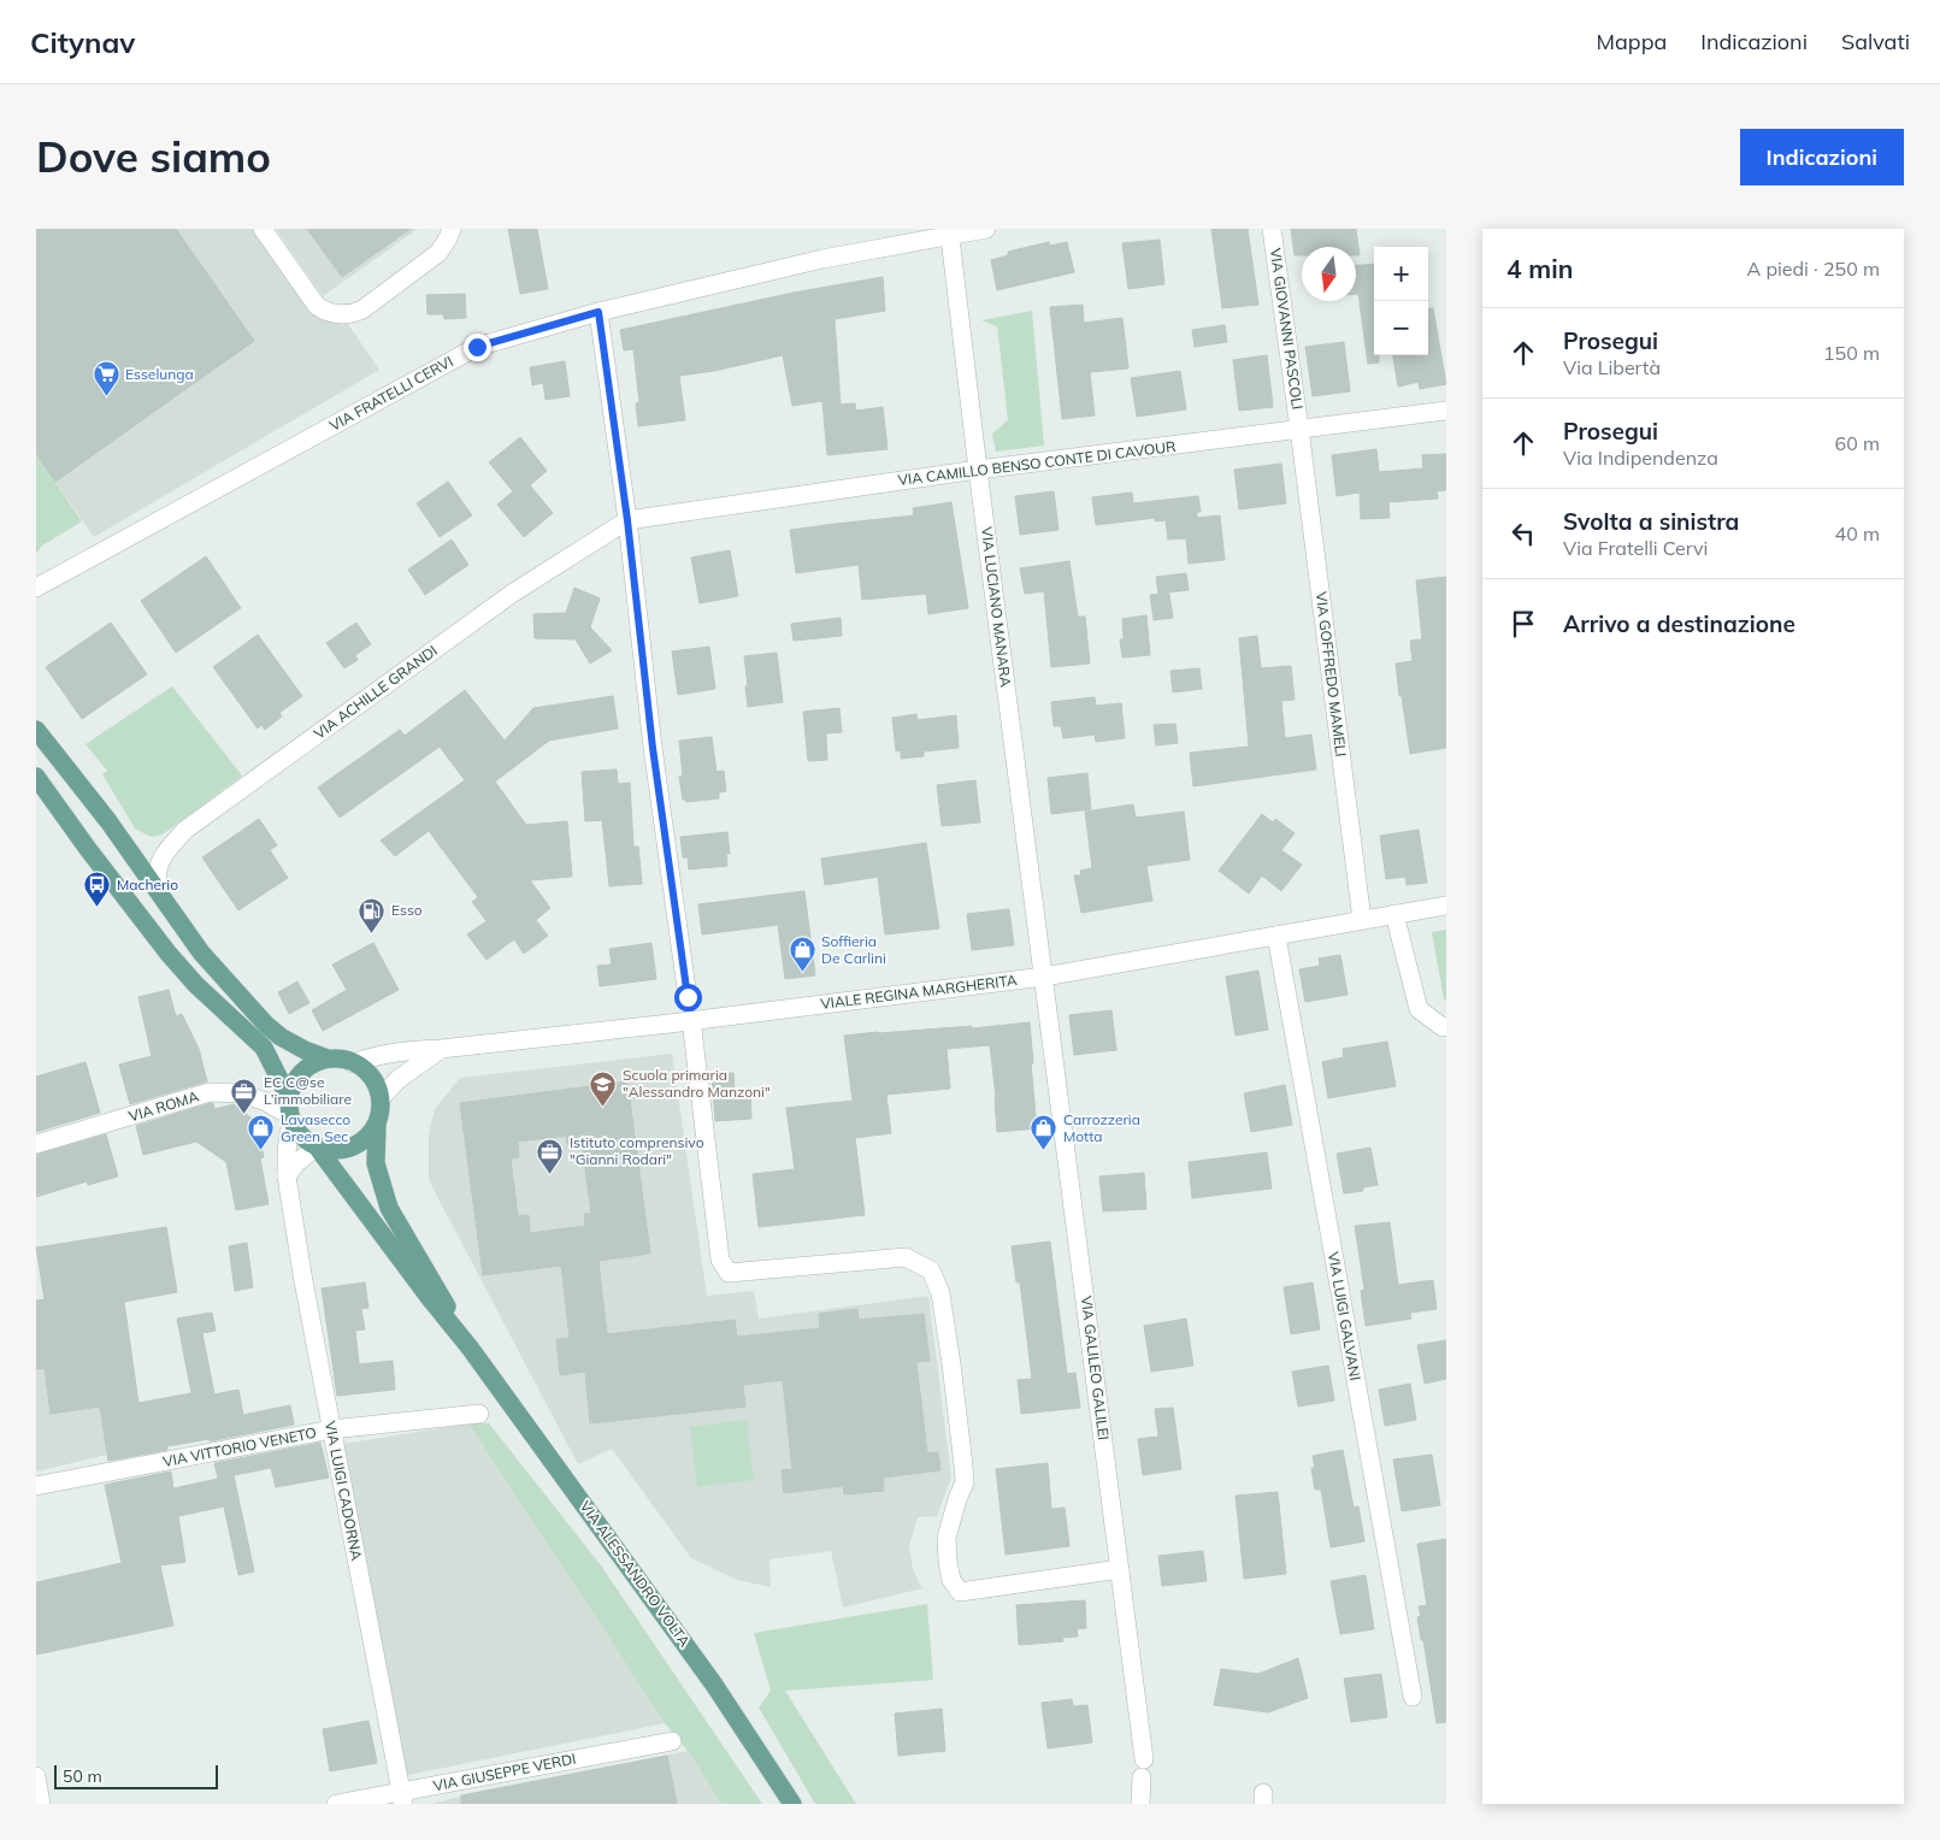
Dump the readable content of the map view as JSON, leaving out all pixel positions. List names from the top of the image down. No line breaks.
{"streets":{"main road":["VIA ALESSANDRO VOLTA"],"street":["VIA GIOVANNI PASCOLI","VIA FRATELLI CERVI","VIA CAMILLO BENSO CONTE DI CAVOUR","VIA LUCIANO MANARA","VIA GOFFREDO MAMELI","VIA ACHILLE GRANDI","VIALE REGINA MARGHERITA","VIA ROMA","VIA LUIGI GALVANI","VIA GALILEO GALILEI","VIA VITTORIO VENETO","VIA LUIGI CADORNA","VIA GIUSEPPE VERDI"]},"crossings":[["VIA GIOVANNI PASCOLI","VIA CAMILLO BENSO CONTE DI CAVOUR"],["VIA GIOVANNI PASCOLI","VIA GOFFREDO MAMELI"],["VIA FRATELLI CERVI","VIA LUCIANO MANARA"],["VIA CAMILLO BENSO CONTE DI CAVOUR","VIA LUCIANO MANARA"],["VIA CAMILLO BENSO CONTE DI CAVOUR","VIA GOFFREDO MAMELI"],["VIA CAMILLO BENSO CONTE DI CAVOUR","VIA ACHILLE GRANDI"],["VIA LUCIANO MANARA","VIALE REGINA MARGHERITA"],["VIA LUCIANO MANARA","VIA GALILEO GALILEI"],["VIA GOFFREDO MAMELI","VIALE REGINA MARGHERITA"],["VIALE REGINA MARGHERITA","VIA ROMA"],["VIALE REGINA MARGHERITA","VIA LUIGI GALVANI"],["VIALE REGINA MARGHERITA","VIA GALILEO GALILEI"],["VIALE REGINA MARGHERITA","VIA LUIGI CADORNA"],["VIALE REGINA MARGHERITA","VIA ALESSANDRO VOLTA"],["VIA ROMA","VIA LUIGI CADORNA"],["VIA ROMA","VIA ALESSANDRO VOLTA"],["VIA VITTORIO VENETO","VIA LUIGI CADORNA"],["VIA LUIGI CADORNA","VIA ALESSANDRO VOLTA"],["VIA LUIGI CADORNA","VIA GIUSEPPE VERDI"]],"places":{"supermarket":["Esselunga"],"bus stop":["Macherio"],"fuel station":["Esso"],"shop":["Soffieria De Carlini","Lavasecco Green Sec","Carrozzeria Motta"],"school or university":["Scuola primaria \"Alessandro Manzoni\""],"office":["EC C@se L’immobiliare","Istituto comprensivo \"Gianni Rodari\""]},"scale_bar":"50 m","north":"bottom","page":{"header":"Citynav","nav":["Mappa","Indicazioni","Salvati"],"buttons":"Indicazioni","title":"Dove siamo","heading":["4 min","A piedi · 250 m"],"map_buttons":["+","−"],"list":[["Prosegui","Via Libertà","150 m"],["Prosegui","Via Indipendenza","60 m"],["Svolta a sinistra","Via Fratelli Cervi","40 m"],"Arrivo a destinazione"],"scale":"50 m"}}
